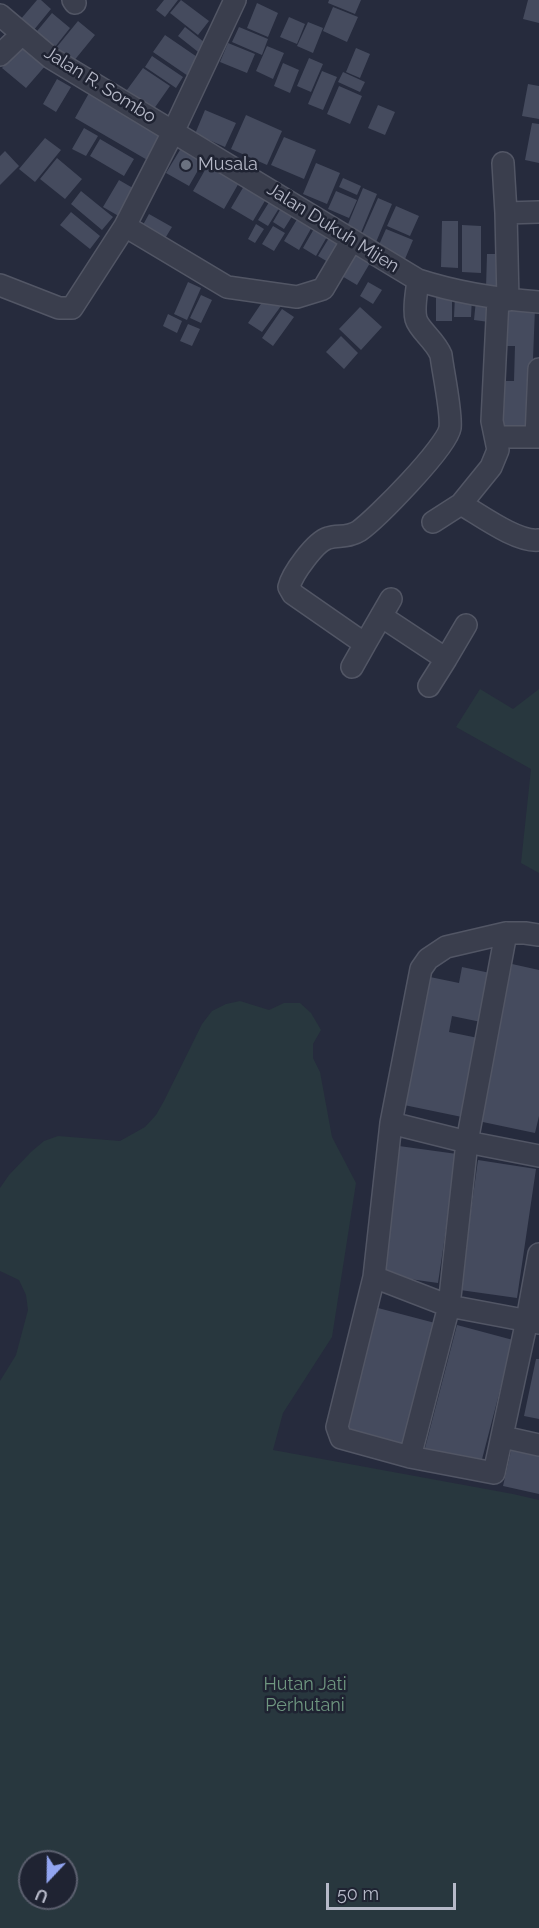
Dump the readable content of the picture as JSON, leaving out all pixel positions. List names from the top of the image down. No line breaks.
{"streets":{"street":["Jalan R. Sombo","Jalan Dukuh Mijen"]},"crossings":[["Jalan R. Sombo","Jalan Dukuh Mijen"]],"parks":["Hutan Jati Perhutani"],"places":["Musala"],"scale_bar":"50 m","north":"bottom"}
